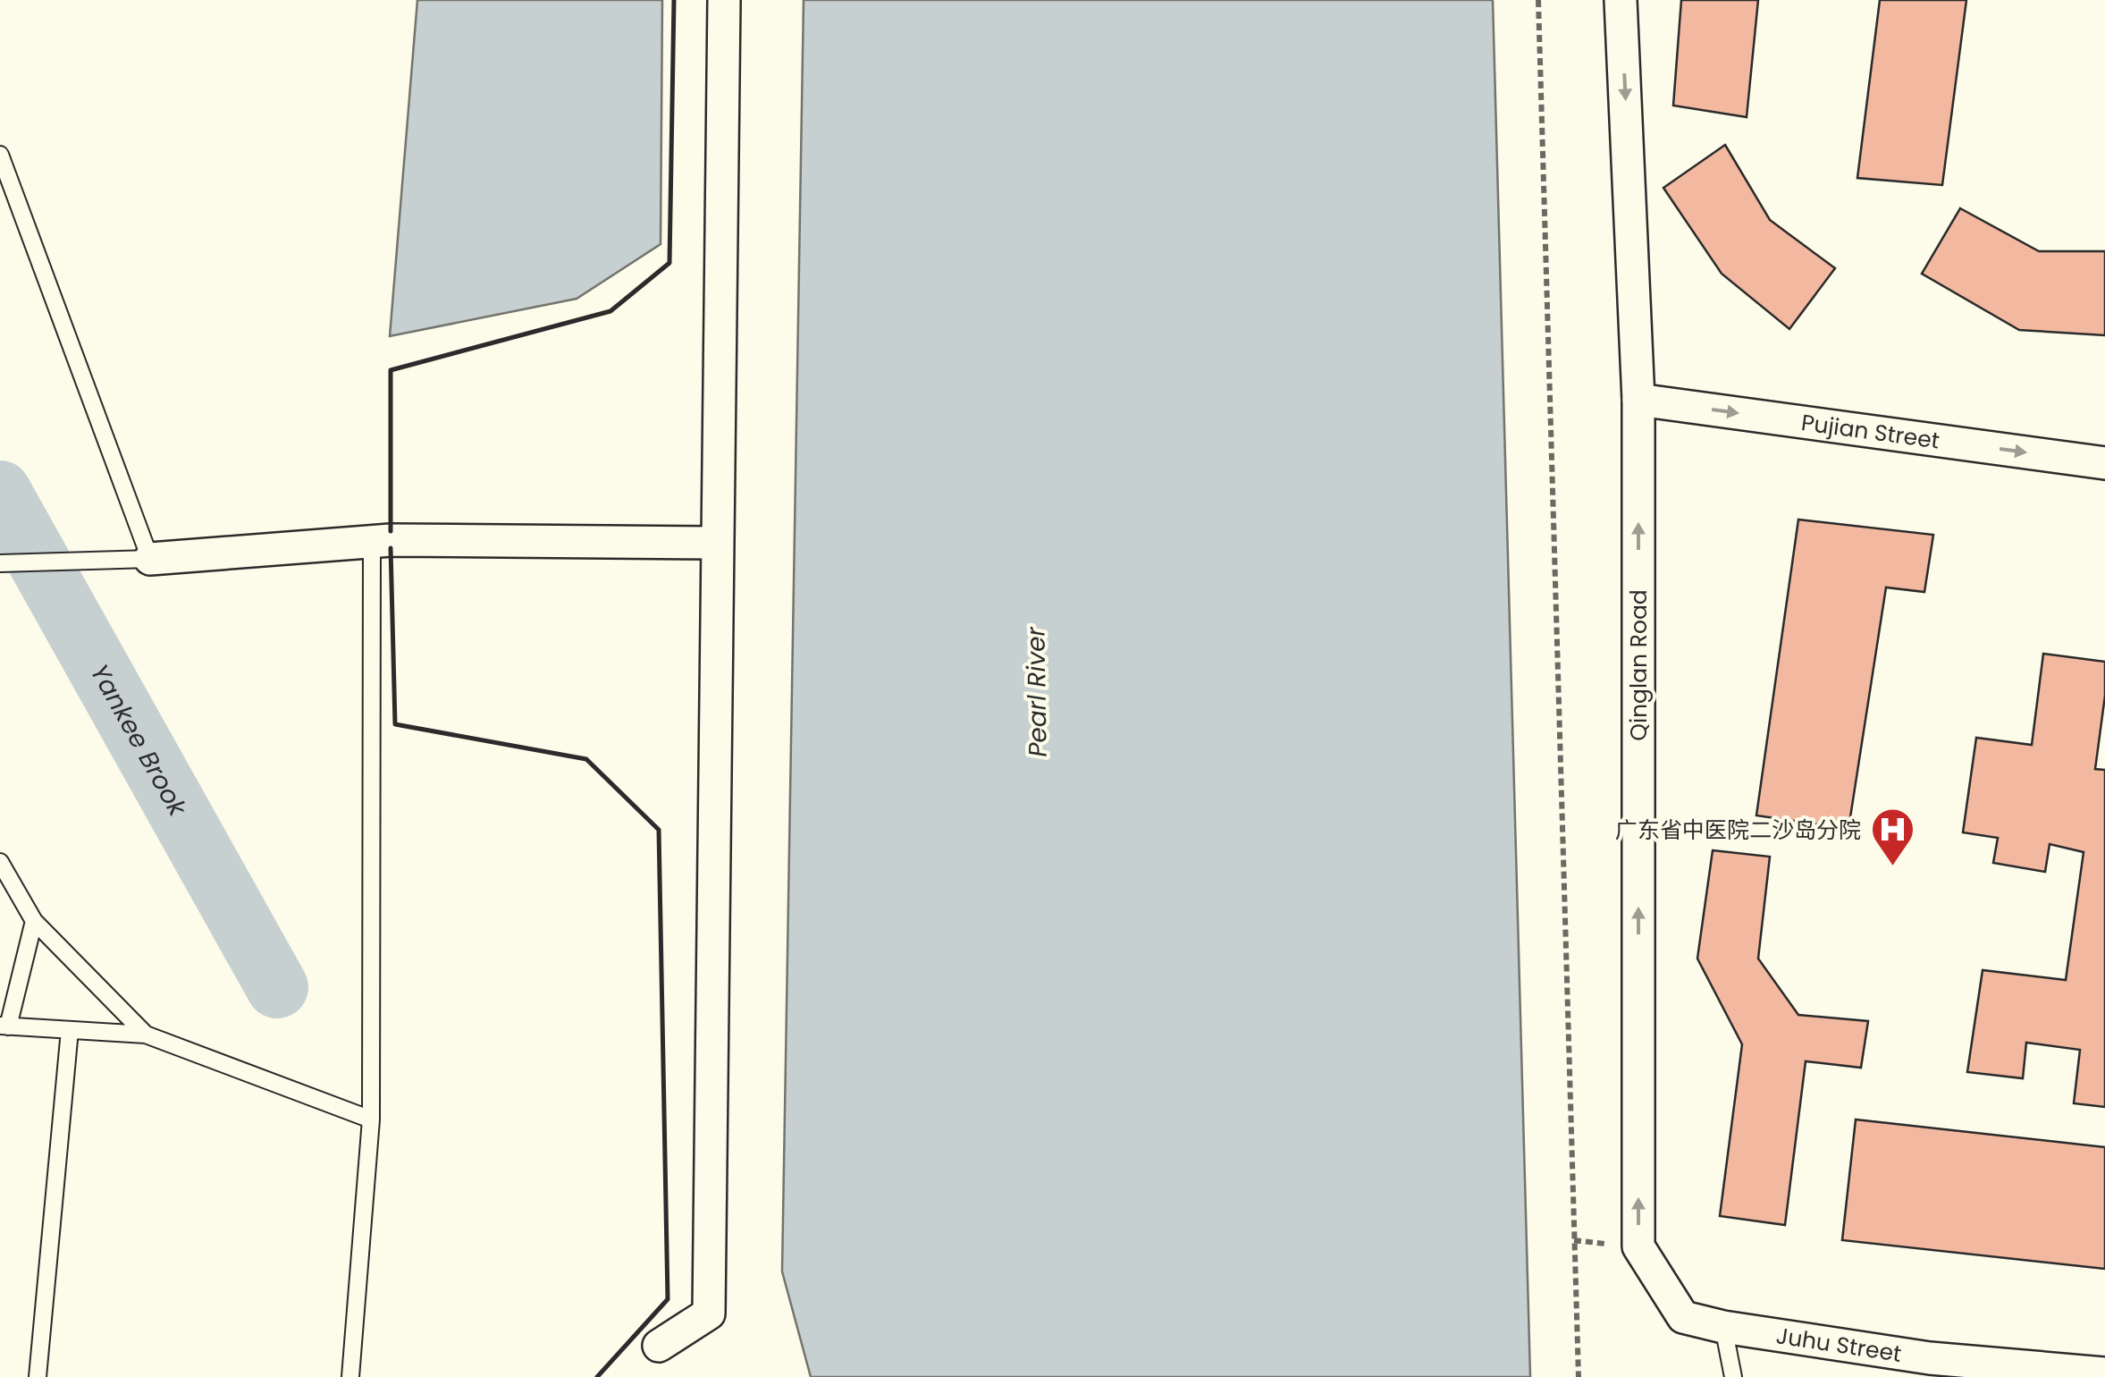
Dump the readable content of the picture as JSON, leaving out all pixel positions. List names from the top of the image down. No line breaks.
{"streets":{"street":["Pujian Street","Qinglan Road","Juhu Street"]},"crossings":[["Pujian Street","Qinglan Road"],["Qinglan Road","Juhu Street"]],"one_way":["Pujian Street"],"water":["Pearl River","Yankee Brook"],"places":{"hospital":["广东省中医院二沙岛分院"]}}
